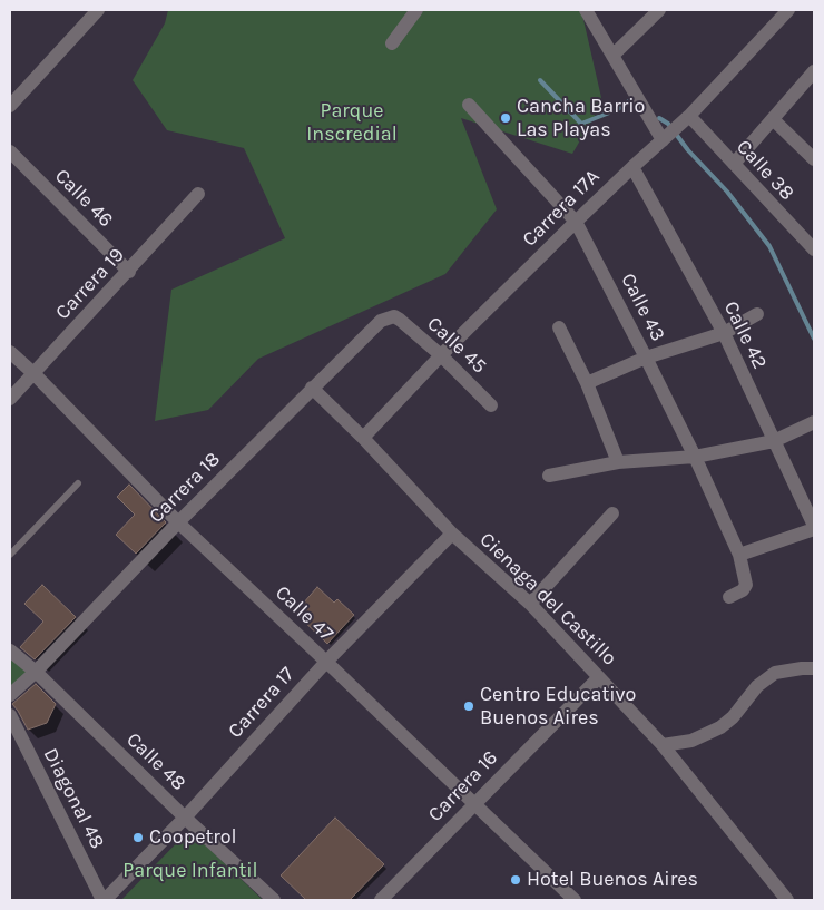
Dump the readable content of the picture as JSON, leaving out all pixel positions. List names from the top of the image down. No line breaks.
{"streets":{"street":["Calle 38","Calle 46","Carrera 17A","Carrera 19","Calle 43","Calle 42","Calle 45","Carrera 18","Cienaga del Castillo","Calle 47","Carrera 17","Calle 48","Carrera 16","Diagonal 48"]},"crossings":[["Calle 38","Carrera 17A"],["Calle 46","Carrera 19"],["Carrera 17A","Calle 43"],["Carrera 17A","Calle 42"],["Carrera 17A","Calle 45"],["Carrera 17A","Cienaga del Castillo"],["Carrera 19","Calle 47"],["Calle 45","Carrera 18"],["Carrera 18","Cienaga del Castillo"],["Carrera 18","Calle 47"],["Carrera 18","Calle 48"],["Cienaga del Castillo","Carrera 17"],["Cienaga del Castillo","Carrera 16"],["Calle 47","Carrera 17"],["Calle 47","Carrera 16"],["Carrera 17","Calle 48"],["Carrera 17","Diagonal 48"]],"parks":["Parque Inscredial","Parque Infantil"],"places":["Cancha Barrio Las Playas","Centro Educativo Buenos Aires","Coopetrol","Hotel Buenos Aires"]}
